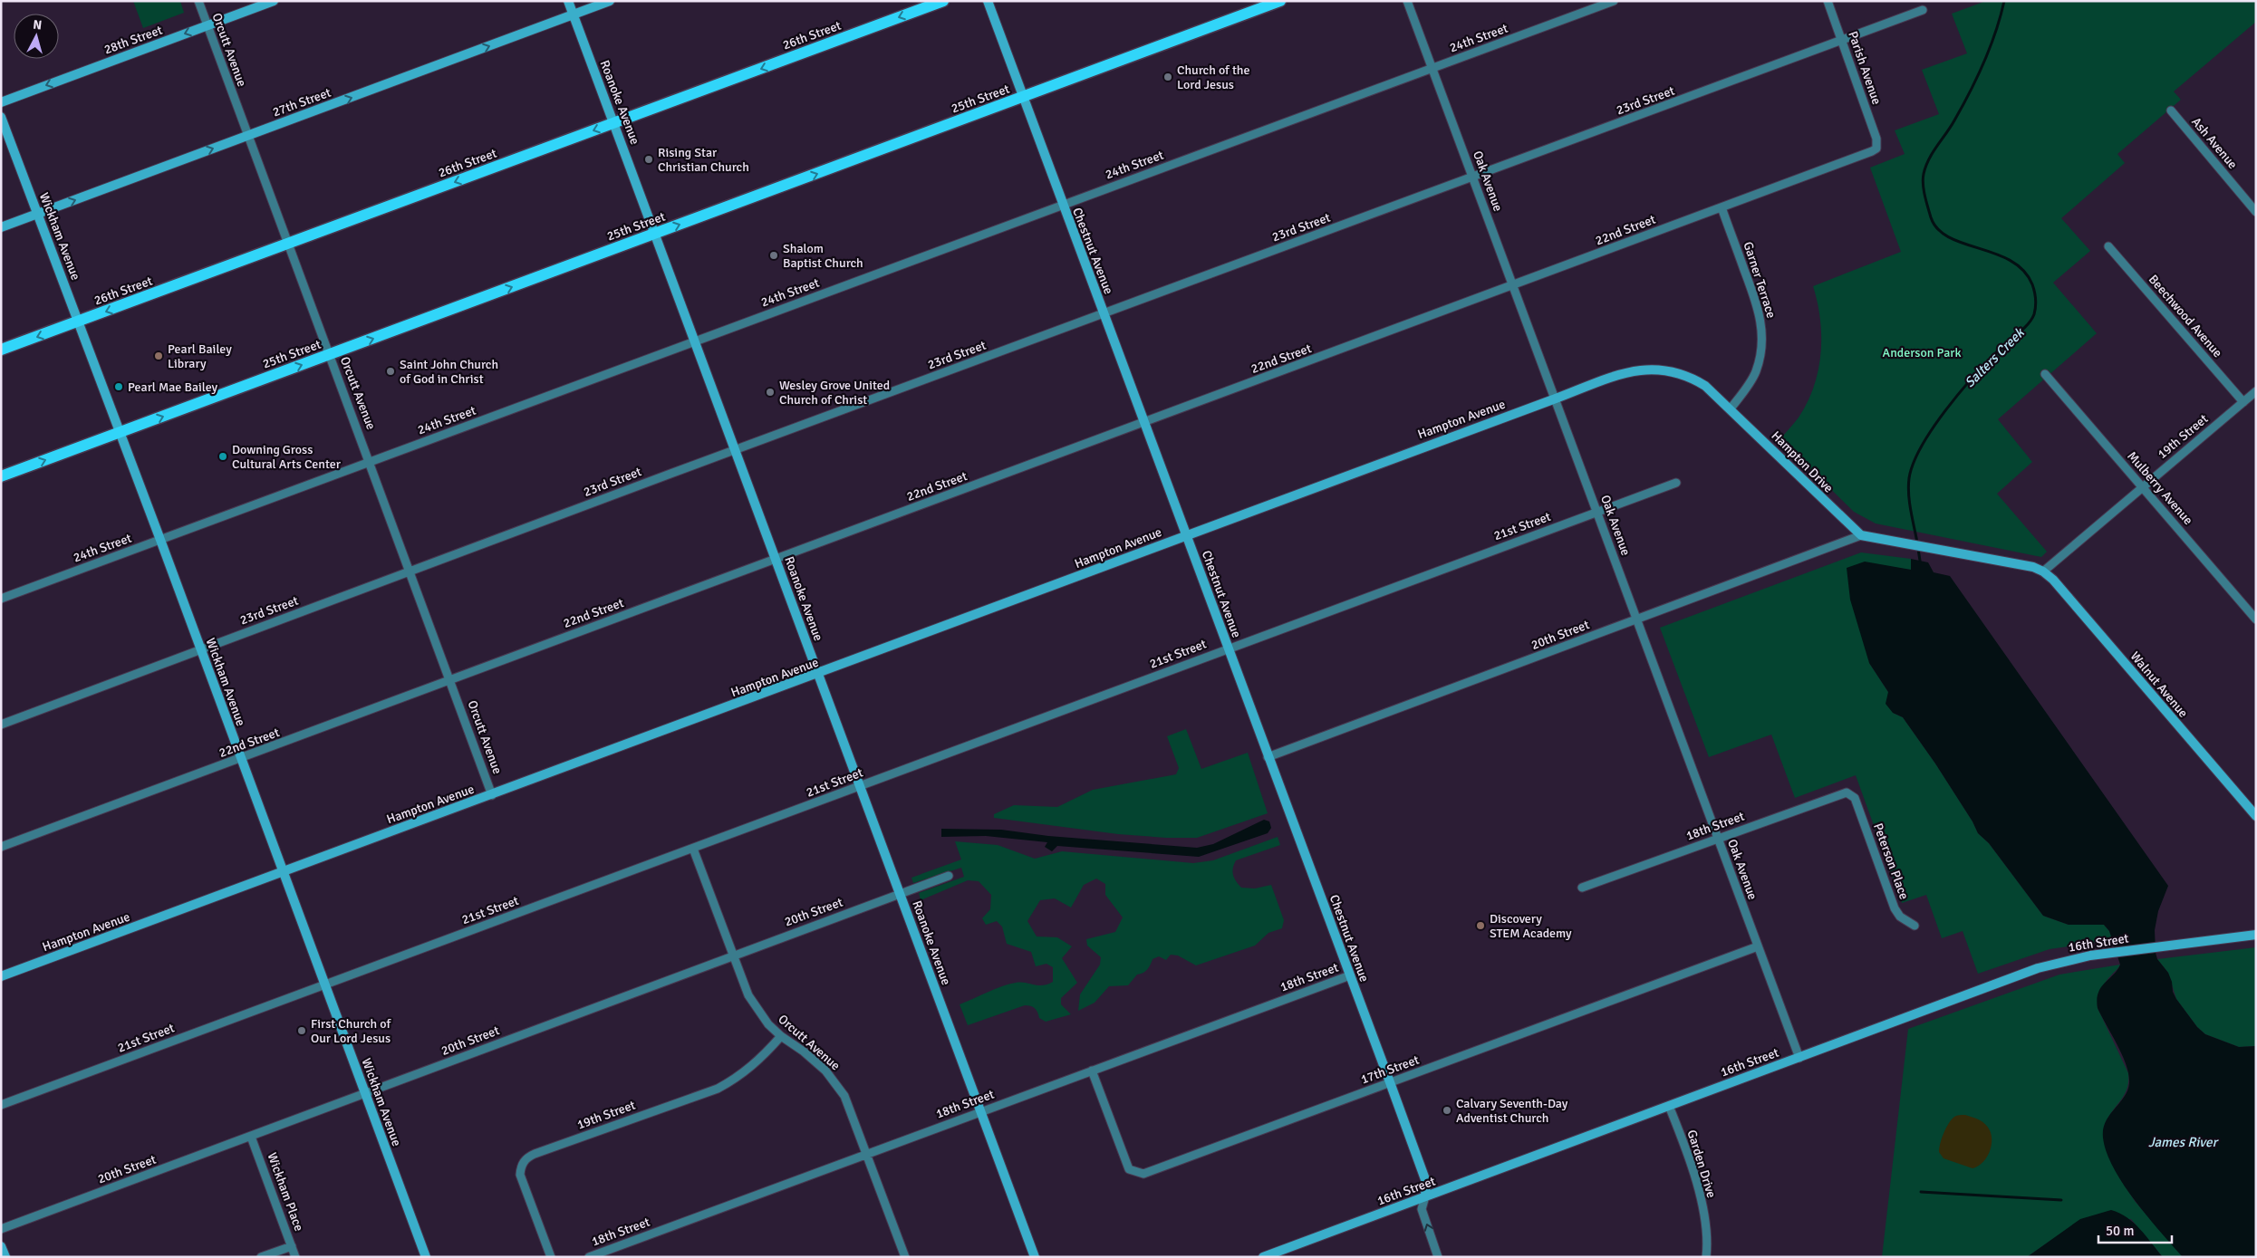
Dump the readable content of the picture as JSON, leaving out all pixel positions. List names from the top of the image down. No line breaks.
{"streets":{"main road":["26th Street","25th Street"],"street":["24th Street","28th Street","Orcutt Avenue","Parish Avenue","23rd Street","27th Street","Roanoke Avenue","Ash Avenue","Oak Avenue","22nd Street","Wickham Avenue","Chestnut Avenue","Garner Terrace","Beechwood Avenue","Hampton Avenue","19th Street","Hampton Drive","Mulberry Avenue","21st Street","20th Street","Walnut Avenue","18th Street","Peterson Place","16th Street","17th Street","Garden Drive","Wickham Place"]},"crossings":[["26th Street","Orcutt Avenue"],["26th Street","Roanoke Avenue"],["26th Street","Wickham Avenue"],["24th Street","Orcutt Avenue"],["24th Street","Roanoke Avenue"],["24th Street","Oak Avenue"],["24th Street","Wickham Avenue"],["24th Street","Chestnut Avenue"],["28th Street","Orcutt Avenue"],["Orcutt Avenue","25th Street"],["Orcutt Avenue","23rd Street"],["Orcutt Avenue","27th Street"],["Orcutt Avenue","22nd Street"],["Orcutt Avenue","Hampton Avenue"],["Orcutt Avenue","19th Street"],["Orcutt Avenue","21st Street"],["Orcutt Avenue","20th Street"],["Orcutt Avenue","18th Street"],["Parish Avenue","23rd Street"],["Parish Avenue","22nd Street"],["25th Street","Roanoke Avenue"],["25th Street","Wickham Avenue"],["25th Street","Chestnut Avenue"],["23rd Street","Roanoke Avenue"],["23rd Street","Oak Avenue"],["23rd Street","Wickham Avenue"],["23rd Street","Chestnut Avenue"],["27th Street","Roanoke Avenue"],["27th Street","Wickham Avenue"],["Roanoke Avenue","22nd Street"],["Roanoke Avenue","Hampton Avenue"],["Roanoke Avenue","21st Street"],["Roanoke Avenue","20th Street"],["Roanoke Avenue","18th Street"],["Oak Avenue","22nd Street"],["Oak Avenue","Hampton Avenue"],["Oak Avenue","Hampton Drive"],["Oak Avenue","21st Street"],["Oak Avenue","20th Street"],["Oak Avenue","18th Street"],["Oak Avenue","16th Street"],["Oak Avenue","17th Street"],["22nd Street","Wickham Avenue"],["22nd Street","Chestnut Avenue"],["22nd Street","Garner Terrace"],["Wickham Avenue","Hampton Avenue"],["Wickham Avenue","21st Street"],["Wickham Avenue","20th Street"],["Chestnut Avenue","Hampton Avenue"],["Chestnut Avenue","21st Street"],["Chestnut Avenue","20th Street"],["Chestnut Avenue","18th Street"],["Chestnut Avenue","16th Street"],["Chestnut Avenue","17th Street"],["Garner Terrace","Hampton Drive"],["Beechwood Avenue","19th Street"],["Hampton Avenue","Hampton Drive"],["19th Street","Mulberry Avenue"],["19th Street","Walnut Avenue"],["Hampton Drive","20th Street"],["20th Street","Wickham Place"],["18th Street","Peterson Place"],["18th Street","17th Street"],["16th Street","Garden Drive"]],"one_way":["26th Street","28th Street","25th Street","27th Street"],"water":["Salters Creek","James River"],"parks":["Anderson Park"],"places":["Church of the Lord Jesus","Rising Star Christian Church","Shalom Baptist Church","Pearl Bailey Library","Saint John Church of God in Christ","Pearl Mae Bailey","Wesley Grove United Church of Christ","Downing Gross Cultural Arts Center","Discovery STEM Academy","First Church of Our Lord Jesus","Calvary Seventh-Day Adventist Church"],"scale_bar":"50 m","north":"top"}
